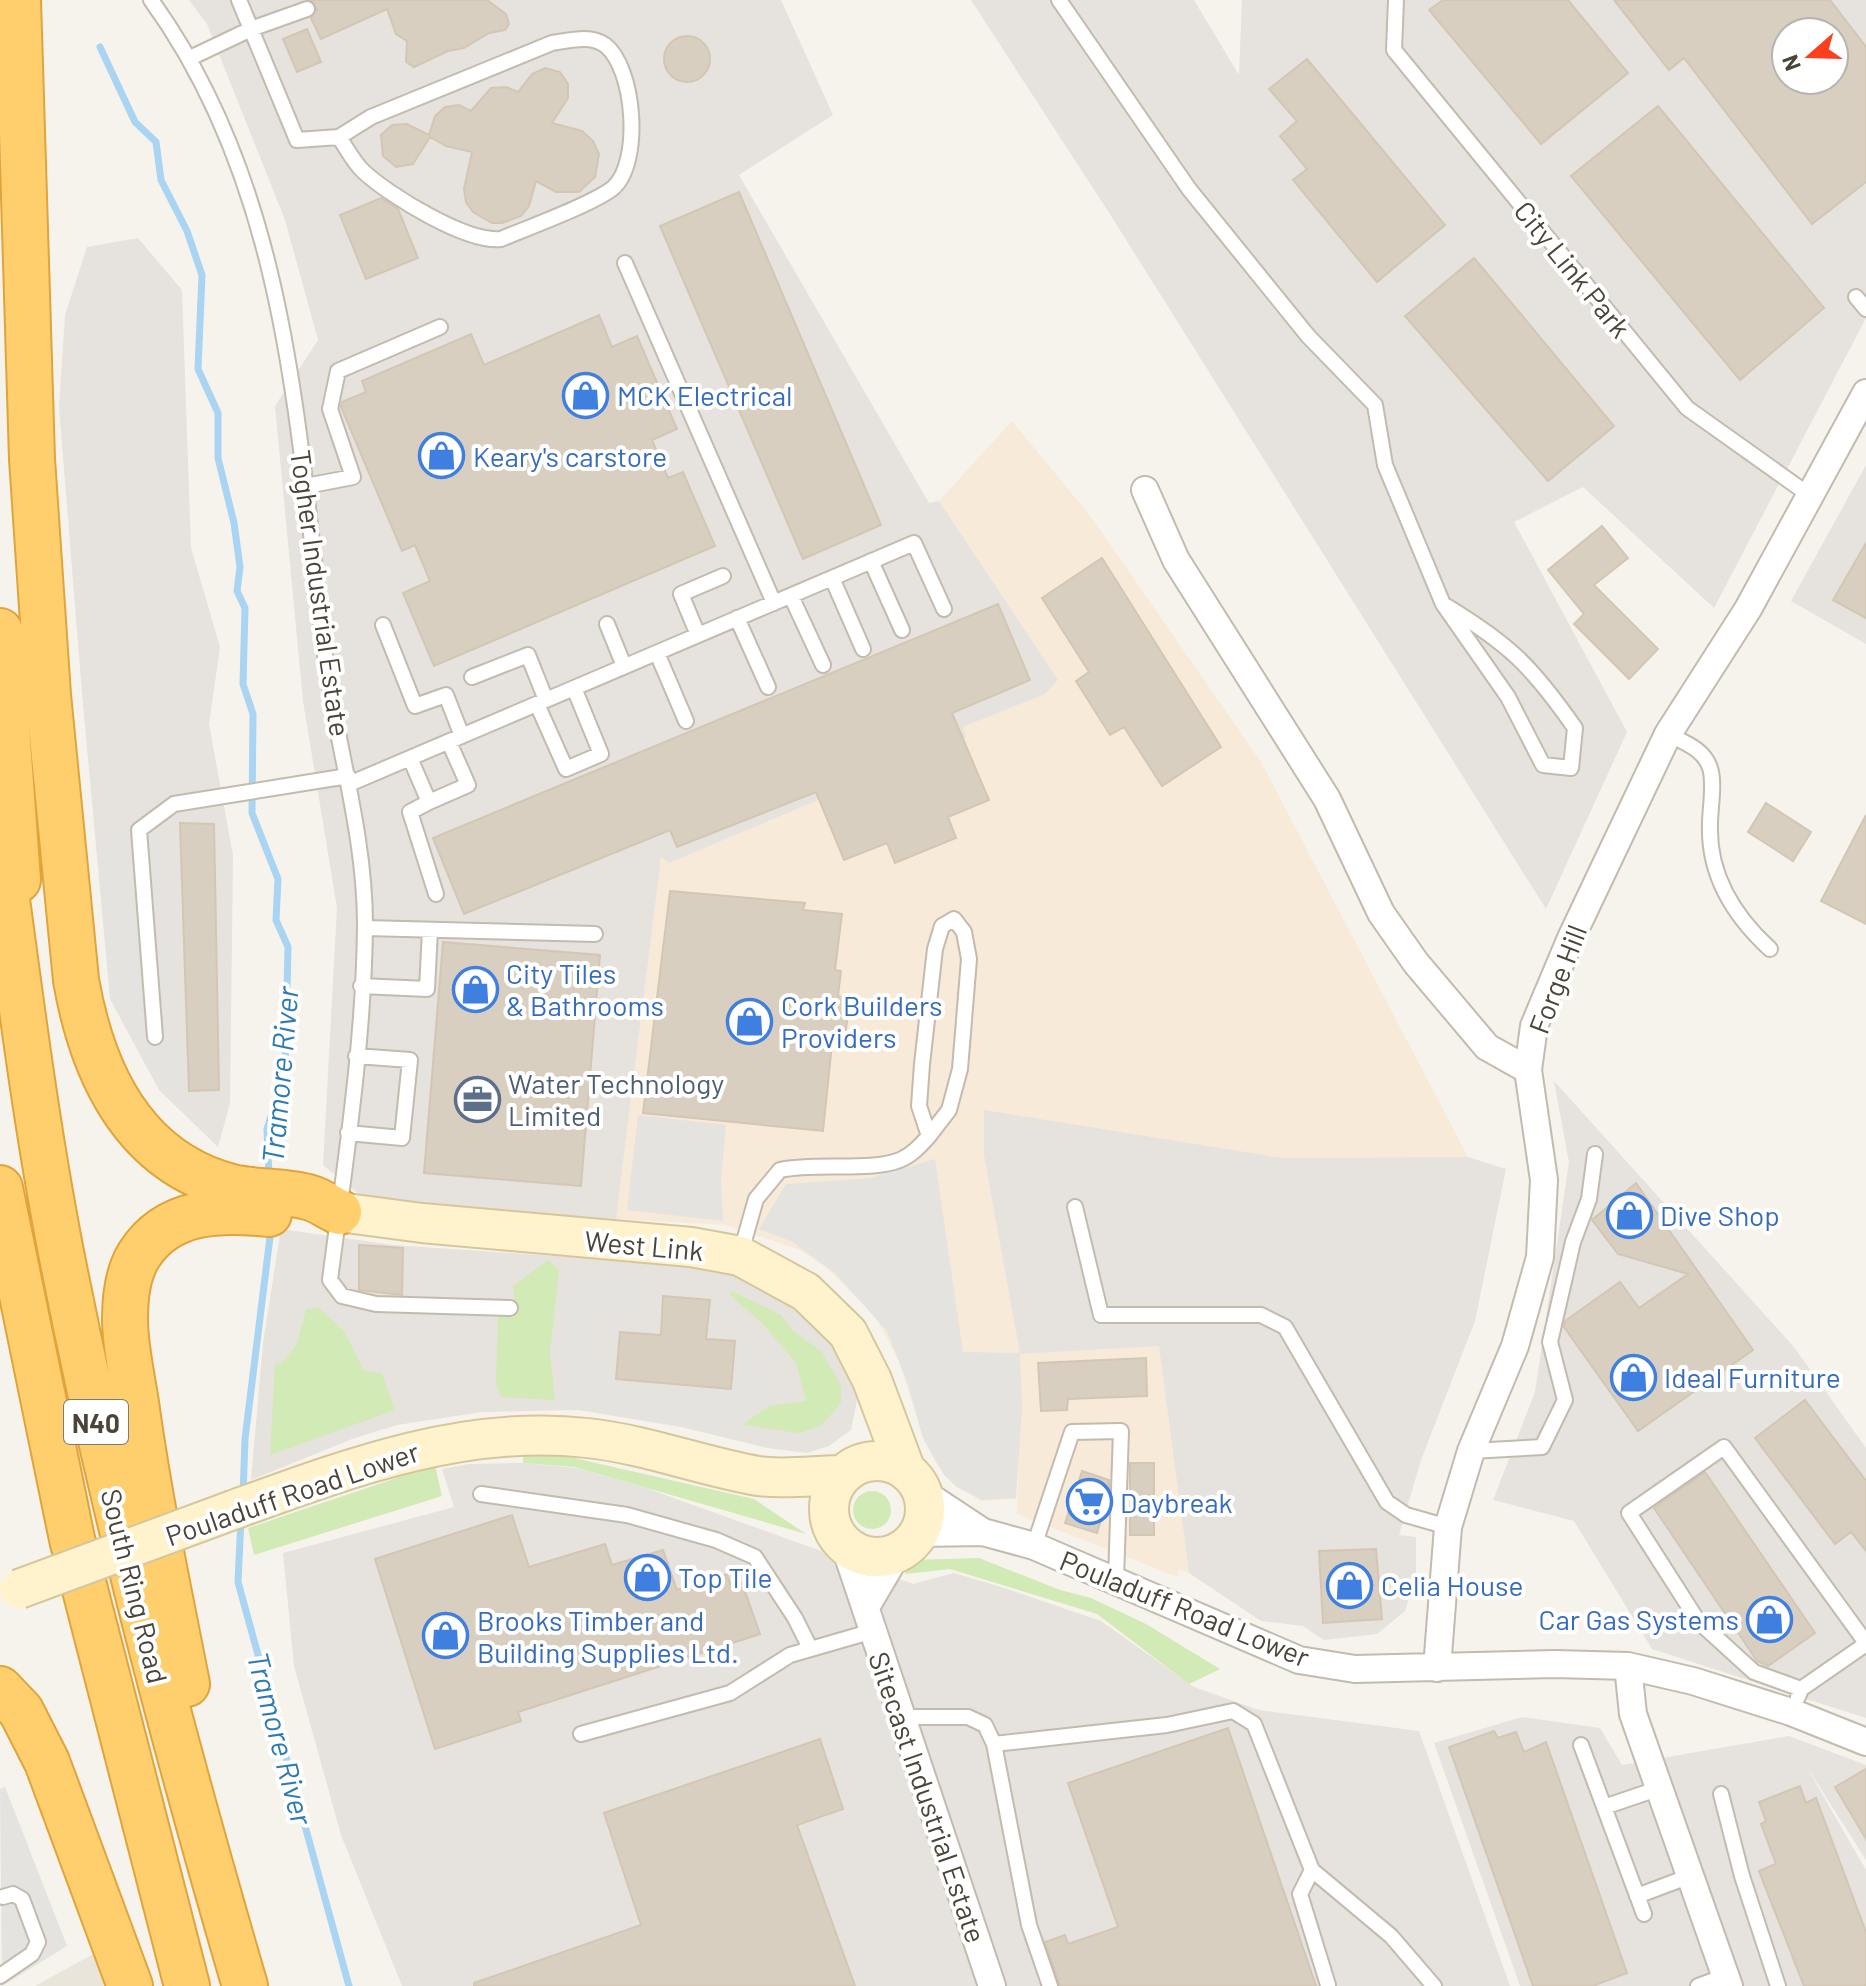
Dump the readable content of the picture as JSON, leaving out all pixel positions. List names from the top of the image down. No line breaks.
{"streets":{"highway":["N40","South Ring Road"],"street":["Forge Hill","West Link","Pouladuff Road Lower","Sitecast Industrial Estate"],"lane":["City Link Park","Togher Industrial Estate"]},"crossings":[["City Link Park","Forge Hill"],["Togher Industrial Estate","West Link"],["Forge Hill","Pouladuff Road Lower"],["West Link","Pouladuff Road Lower"],["West Link","Sitecast Industrial Estate"],["Pouladuff Road Lower","Sitecast Industrial Estate"]],"water":["Tramore River"],"places":{"shop":["MCK Electrical","Keary's carstore","City Tiles & Bathrooms","Cork Builders Providers","Dive Shop","Ideal Furniture","Top Tile","Celia House","Car Gas Systems","Brooks Timber and Building Supplies Ltd."],"office":["Water Technology Limited"],"supermarket":["Daybreak"]},"north":"left"}
